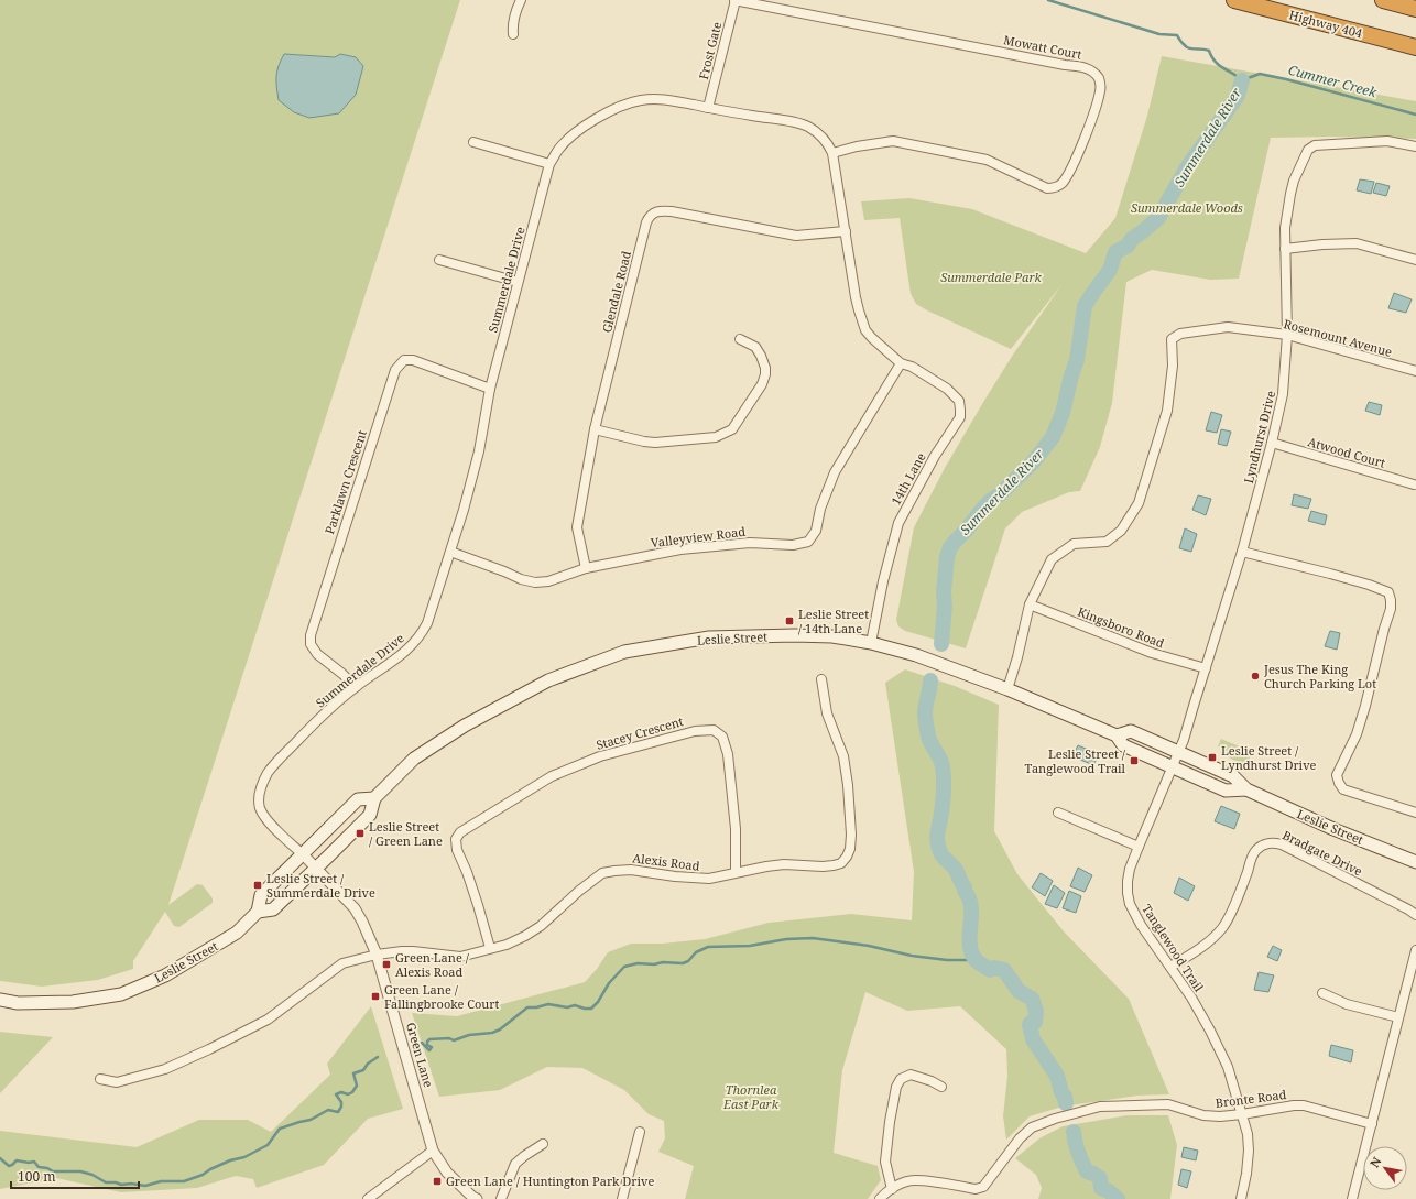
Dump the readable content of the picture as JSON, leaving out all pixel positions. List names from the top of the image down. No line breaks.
{"streets":{"highway":["Highway 404"],"main road":["Leslie Street"],"street":["Mowatt Court","Frost Gate","Summerdale Drive","Glendale Road","Rosemount Avenue","Lyndhurst Drive","Atwood Court","14th Lane","Parklawn Crescent","Valleyview Road","Kingsboro Road","Stacey Crescent","Bradgate Drive","Alexis Road","Tanglewood Trail","Green Lane","Bronte Road"]},"crossings":[["Mowatt Court","Frost Gate"],["Mowatt Court","Summerdale Drive"],["Frost Gate","Summerdale Drive"],["Summerdale Drive","Glendale Road"],["Summerdale Drive","14th Lane"],["Summerdale Drive","Parklawn Crescent"],["Summerdale Drive","Valleyview Road"],["Summerdale Drive","Leslie Street"],["Summerdale Drive","Green Lane"],["Glendale Road","Valleyview Road"],["Rosemount Avenue","Lyndhurst Drive"],["Rosemount Avenue","Kingsboro Road"],["Rosemount Avenue","Leslie Street"],["Lyndhurst Drive","Atwood Court"],["Lyndhurst Drive","Kingsboro Road"],["Lyndhurst Drive","Leslie Street"],["Lyndhurst Drive","Tanglewood Trail"],["14th Lane","Valleyview Road"],["14th Lane","Leslie Street"],["Leslie Street","Tanglewood Trail"],["Leslie Street","Green Lane"],["Stacey Crescent","Alexis Road"],["Bradgate Drive","Tanglewood Trail"],["Alexis Road","Green Lane"],["Tanglewood Trail","Bronte Road"]],"water":["Cummer Creek","Summerdale River"],"parks":["Summerdale Woods","Summerdale Park","Thornlea East Park"],"places":{"transit":["Leslie Street / 14th Lane","Leslie Street / Lyndhurst Drive","Leslie Street / Tanglewood Trail","Leslie Street / Green Lane","Leslie Street / Summerdale Drive","Green Lane / Alexis Road","Green Lane / Fallingbrooke Court","Green Lane / Huntington Park Drive"],"other":["Jesus The King Church Parking Lot"]},"scale_bar":"100 m","north":"top left"}
